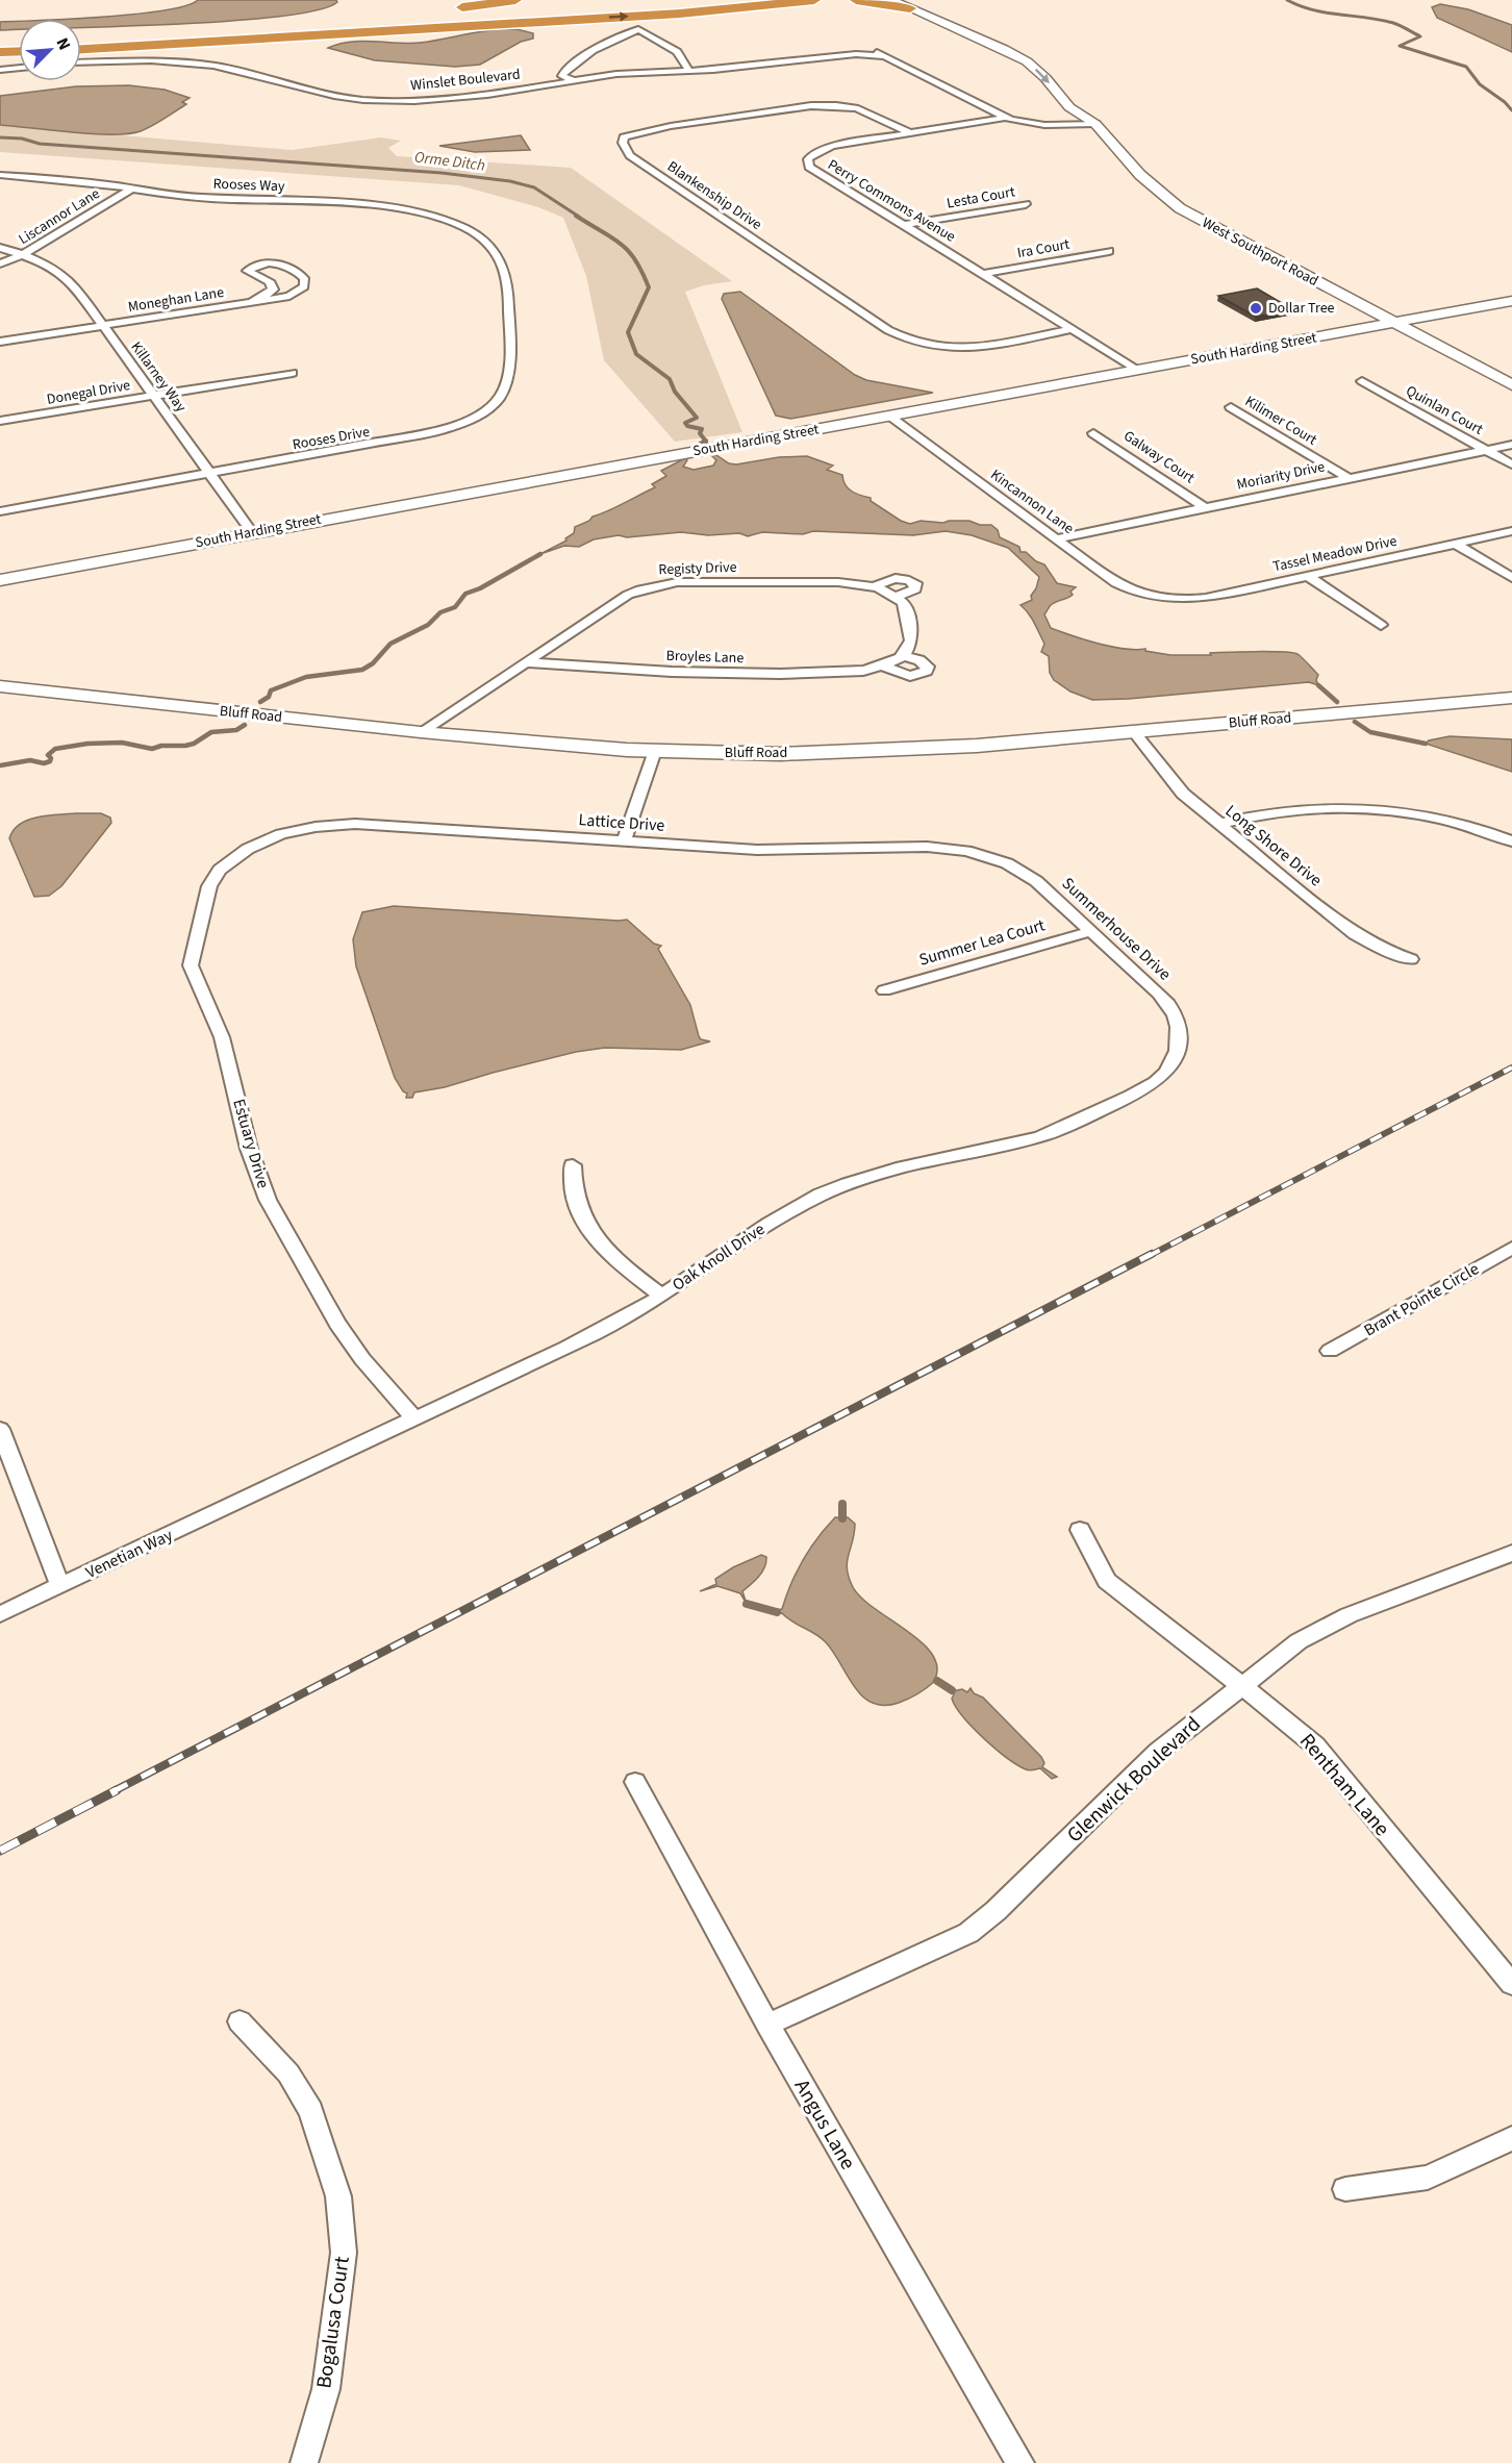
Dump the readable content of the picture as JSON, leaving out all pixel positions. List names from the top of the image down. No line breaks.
{"streets":{"main road":["West Southport Road","South Harding Street","Bluff Road"],"street":["Winslet Boulevard","Rooses Way","Blankenship Drive","Lesta Court","Perry Commons Avenue","Liscannor Lane","Ira Court","Moneghan Lane","Killarney Way","Donegal Drive","Quinlan Court","Kilimer Court","Rooses Drive","Galway Court","Moriarity Drive","Kincannon Lane","Tassel Meadow Drive","Registy Drive","Broyles Lane","Lattice Drive","Long Shore Drive","Summerhouse Drive","Summer Lea Court","Estuary Drive","Oak Knoll Drive","Brant Pointe Circle","Venetian Way","Glenwick Boulevard","Rentham Lane","Angus Lane","Bogalusa Court"]},"crossings":[["Winslet Boulevard","Perry Commons Avenue"],["Winslet Boulevard","West Southport Road"],["Rooses Way","Liscannor Lane"],["Rooses Way","Rooses Drive"],["Blankenship Drive","Perry Commons Avenue"],["Lesta Court","Perry Commons Avenue"],["Perry Commons Avenue","Ira Court"],["Perry Commons Avenue","South Harding Street"],["Liscannor Lane","Killarney Way"],["West Southport Road","South Harding Street"],["Moneghan Lane","Killarney Way"],["South Harding Street","Killarney Way"],["South Harding Street","Kincannon Lane"],["Killarney Way","Donegal Drive"],["Killarney Way","Rooses Drive"],["Quinlan Court","Moriarity Drive"],["Kilimer Court","Moriarity Drive"],["Galway Court","Moriarity Drive"],["Moriarity Drive","Kincannon Lane"],["Kincannon Lane","Tassel Meadow Drive"],["Registy Drive","Broyles Lane"],["Registy Drive","Bluff Road"],["Bluff Road","Long Shore Drive"],["Lattice Drive","Summerhouse Drive"],["Lattice Drive","Estuary Drive"],["Summerhouse Drive","Summer Lea Court"],["Summerhouse Drive","Oak Knoll Drive"],["Estuary Drive","Oak Knoll Drive"],["Oak Knoll Drive","Venetian Way"],["Glenwick Boulevard","Rentham Lane"],["Glenwick Boulevard","Angus Lane"]],"water":["Orme Ditch"],"places":["Dollar Tree"],"north":"top right"}
